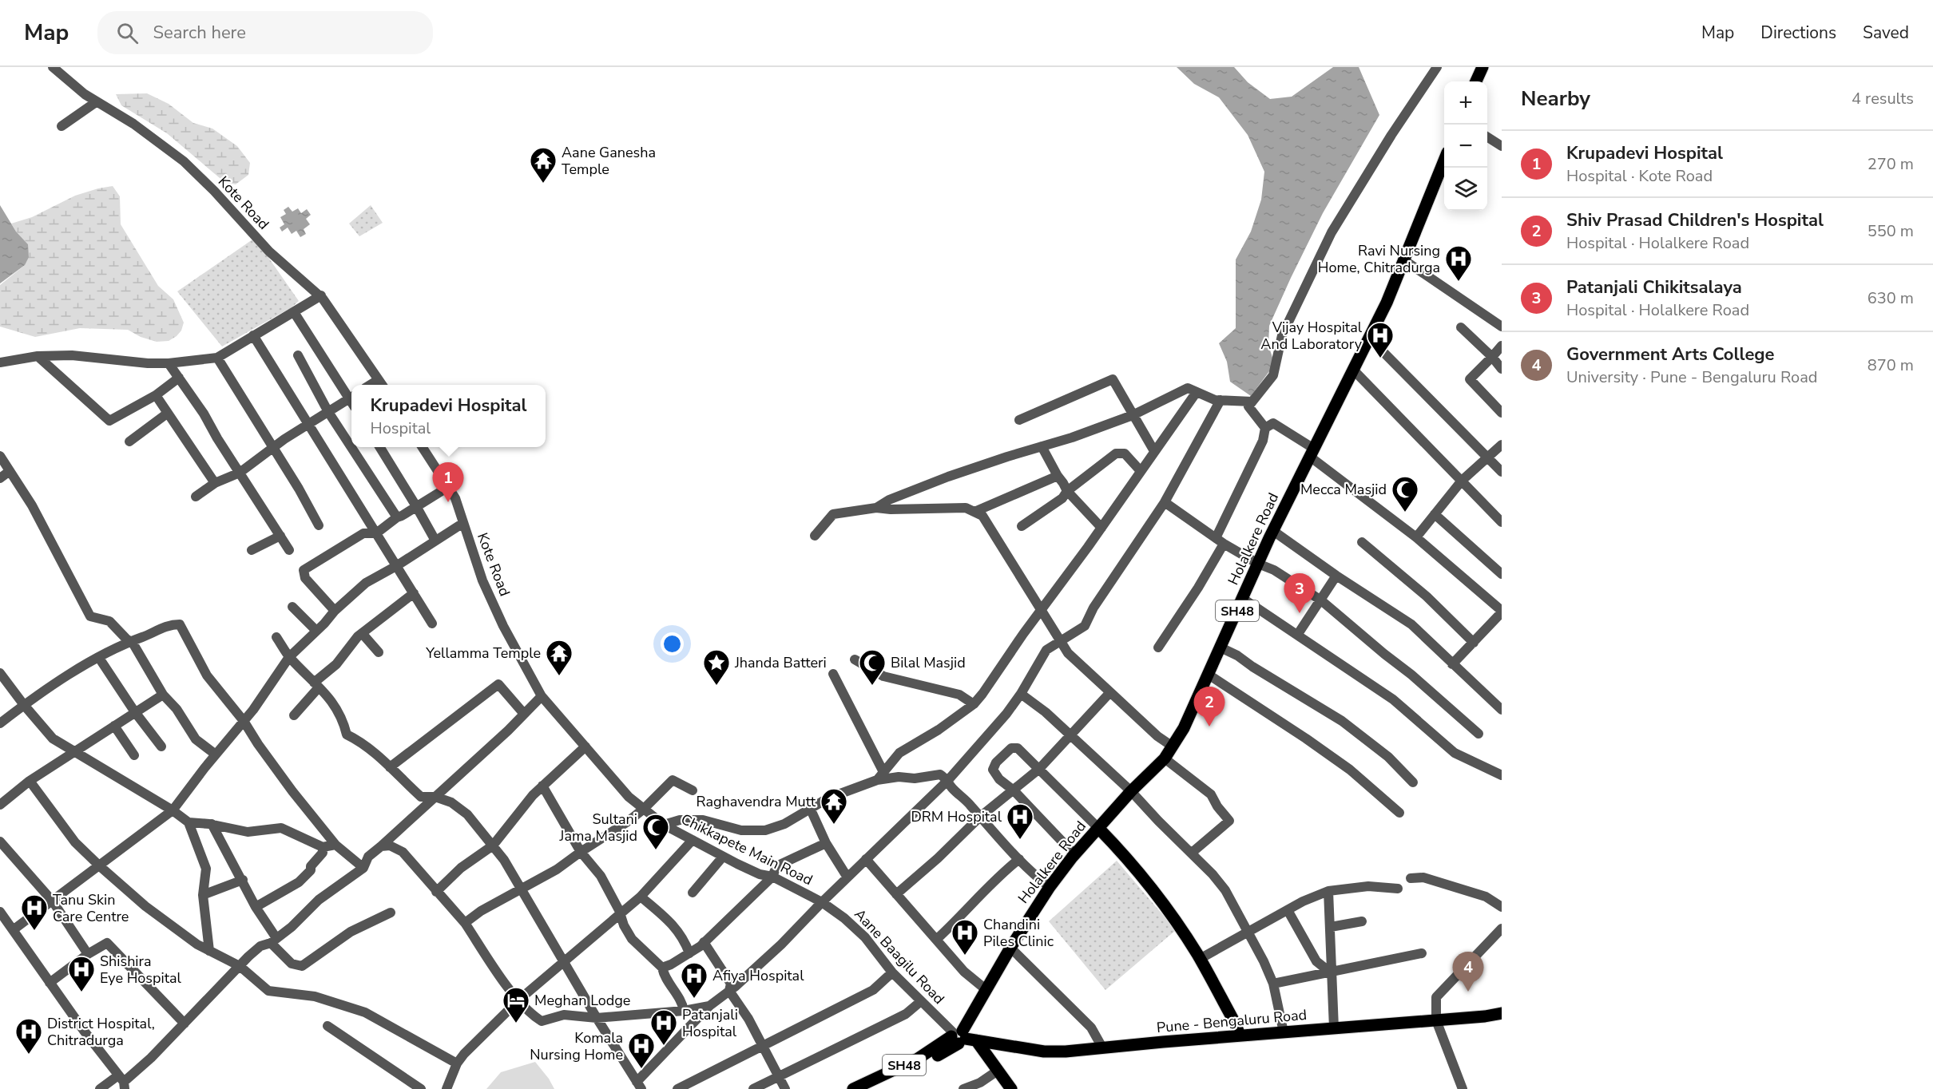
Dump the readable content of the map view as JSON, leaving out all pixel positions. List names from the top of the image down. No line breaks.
{"streets":{"main road":["Holalkere Road","SH48","Pune - Bengaluru Road"],"street":["Kote Road","Chikkapete Main Road","Aane Baagilu Road"]},"crossings":[["Kote Road","Chikkapete Main Road"],["Holalkere Road","SH48"],["Holalkere Road","Aane Baagilu Road"],["Holalkere Road","Pune - Bengaluru Road"],["SH48","Aane Baagilu Road"],["SH48","Pune - Bengaluru Road"],["Chikkapete Main Road","Aane Baagilu Road"],["Aane Baagilu Road","Pune - Bengaluru Road"]],"places":{"temple":["Aane Ganesha Temple","Yellamma Temple","Raghavendra Mutt"],"hospital":["Ravi Nursing Home, Chitradurga","Vijay Hospital And Laboratory","DRM Hospital","Tanu Skin Care Centre","Chandini Piles Clinic","Shishira Eye Hospital","Afiya Hospital","Patanjali Hospital","District Hospital, Chitradurga","Komala Nursing Home"],"mosque":["Mecca Masjid","Bilal Masjid","Sultani Jama Masjid"],"place":["Jhanda Batteri"],"hotel":["Meghan Lodge"]},"page":{"header":"Map","search":"Search here","nav":["Map","Directions","Saved"],"heading":["Nearby","4 results"],"map_buttons":["+","−"],"list":[{"mark":"1","name":"Krupadevi Hospital","note":"Hospital · Kote Road","value":"270 m"},{"mark":"2","name":"Shiv Prasad Children's Hospital","note":"Hospital · Holalkere Road","value":"550 m"},{"mark":"3","name":"Patanjali Chikitsalaya","note":"Hospital · Holalkere Road","value":"630 m"},{"mark":"4","name":"Government Arts College","note":"University · Pune - Bengaluru Road","value":"870 m"}],"popup":["Krupadevi Hospital","Hospital"],"pins":["1","3","2","4"]}}
